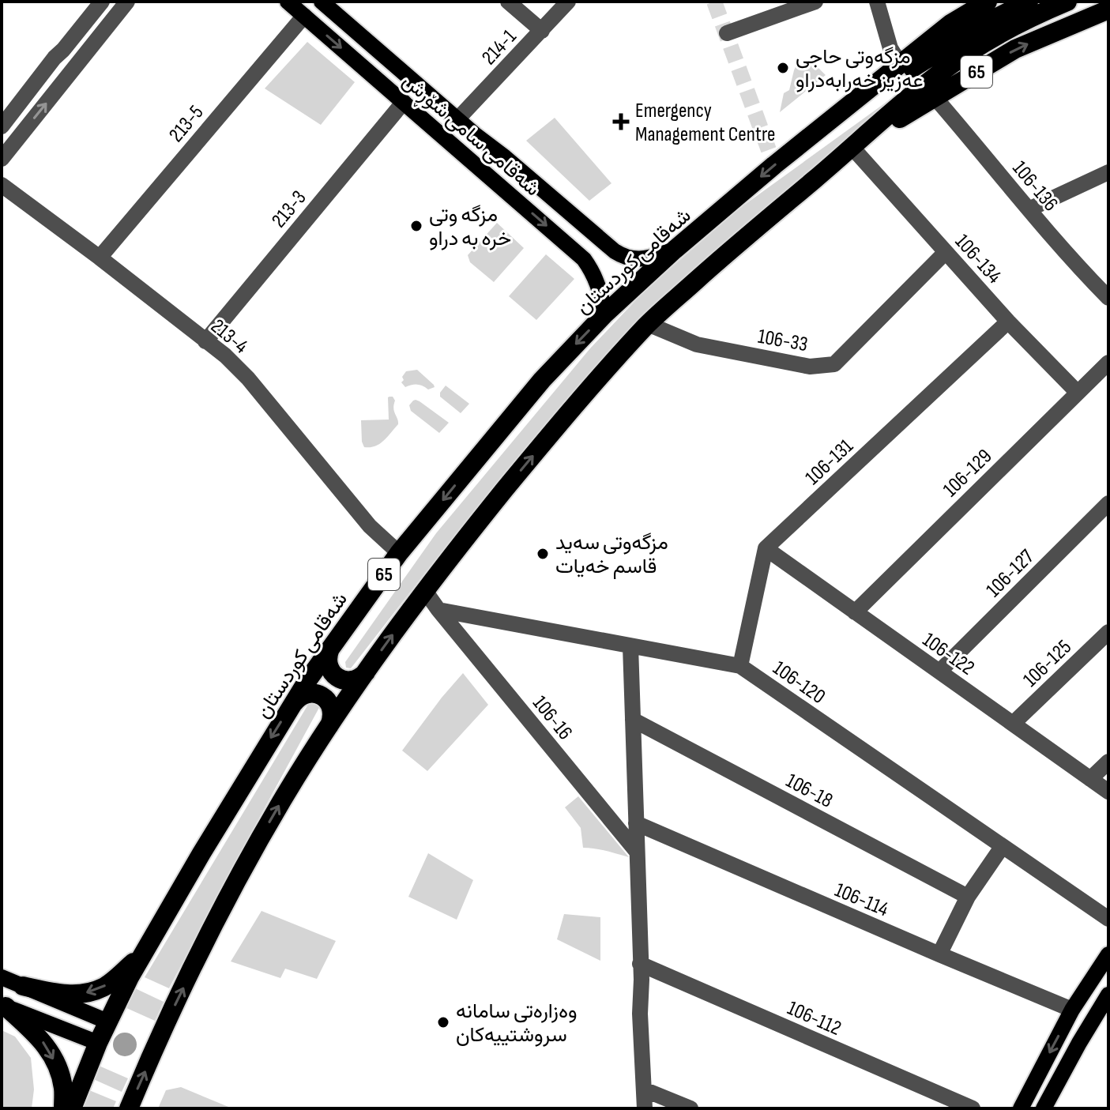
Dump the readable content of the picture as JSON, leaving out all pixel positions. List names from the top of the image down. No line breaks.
{"streets":{"highway":["65","شەقامی کوردستان"],"main road":["شەقامی سامی شۆڕش"],"street":["214-1","213-5","106-136","213-3","106-134","213-4","106-33","106-131","106-129","106-127","106-122","106-125","106-120","106-16","106-18","106-114","106-112"]},"crossings":[["214-1","شەقامی سامی شۆڕش"],["213-5","شەقامی سامی شۆڕش"],["213-5","213-4"],["شەقامی سامی شۆڕش","213-3"],["شەقامی سامی شۆڕش","شەقامی کوردستان"],["106-136","شەقامی کوردستان"],["213-3","213-4"],["106-134","شەقامی کوردستان"],["106-134","106-33"],["106-134","106-131"],["106-134","106-129"],["شەقامی کوردستان","213-4"],["شەقامی کوردستان","106-33"],["106-131","106-122"],["106-129","106-122"],["106-127","106-122"],["106-122","106-125"],["106-120","106-16"]],"places":{"other":["مزگەوتی حاجی عەزیز خەرابەدراو","مزگه وتى خره به دراو","مزگەوتی سەید قاسم خەیات","وەزارەتی سامانە سروشتییەکان"],"health":["Emergency Management Centre"]}}
